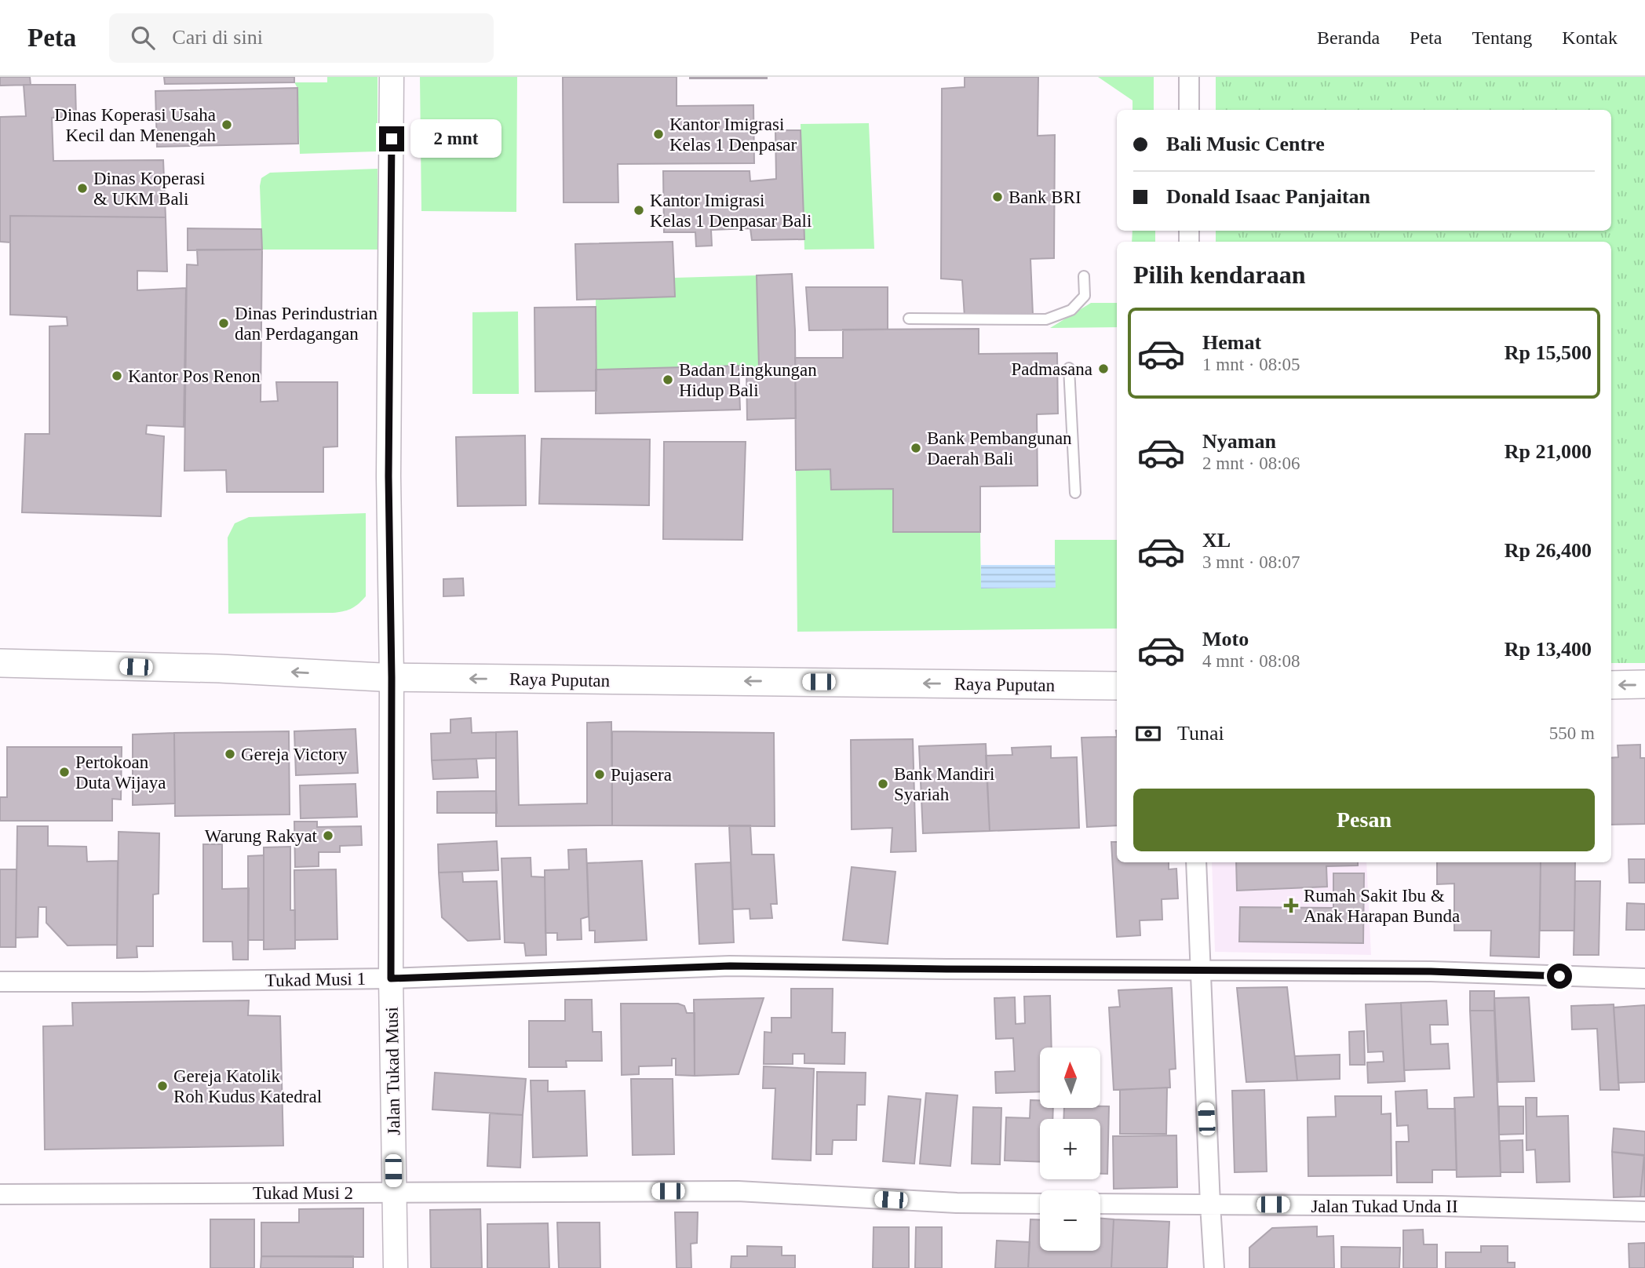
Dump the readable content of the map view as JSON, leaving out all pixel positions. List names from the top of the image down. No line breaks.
{"streets":{"main road":["Raya Puputan"],"street":["Tukad Musi 1","Jalan Tukad Musi","Tukad Musi 2","Jalan Tukad Unda II"]},"crossings":[["Raya Puputan","Jalan Tukad Musi"],["Tukad Musi 1","Jalan Tukad Musi"],["Jalan Tukad Musi","Tukad Musi 2"]],"one_way":["Raya Puputan"],"places":{"other":["Dinas Koperasi Usaha Kecil dan Menengah","Kantor Imigrasi Kelas 1 Denpasar","Dinas Koperasi & UKM Bali","Bank BRI","Kantor Imigrasi Kelas 1 Denpasar Bali","Dinas Perindustrian dan Perdagangan","Padmasana","Kantor Pos Renon","Badan Lingkungan Hidup Bali","Bank Pembangunan Daerah Bali","Gereja Victory","Pertokoan Duta Wijaya","Pujasera","Bank Mandiri Syariah","Warung Rakyat","Gereja Katolik Roh Kudus Katedral"],"health":["Rumah Sakit Ibu & Anak Harapan Bunda"]},"north":"top","page":{"header":"Peta","search":"Cari di sini","nav":["Beranda","Peta","Tentang","Kontak"],"banner":["Bali Music Centre","Donald Isaac Panjaitan"],"bubble":"2 mnt","heading":"Pilih kendaraan","list":[{"name":"Hemat","note":"1 mnt · 08:05","value":"Rp 15,500"},{"name":"Nyaman","note":"2 mnt · 08:06","value":"Rp 21,000"},{"name":"XL","note":"3 mnt · 08:07","value":"Rp 26,400"},{"name":"Moto","note":"4 mnt · 08:08","value":"Rp 13,400"}],"pay":["Tunai","550 m"],"buttons":"Pesan","map_buttons":["+","−"]}}
